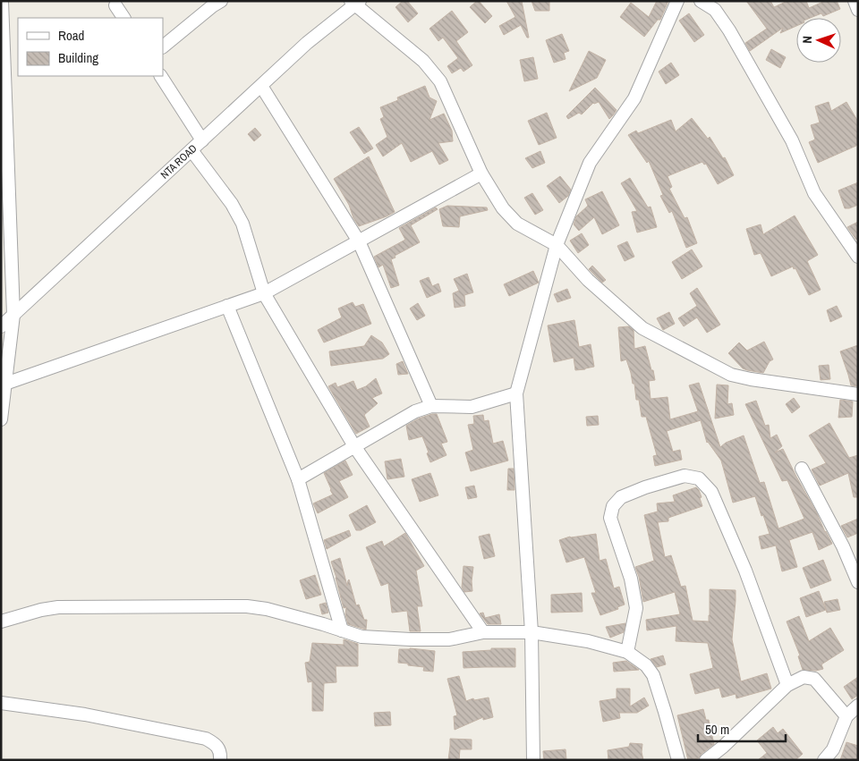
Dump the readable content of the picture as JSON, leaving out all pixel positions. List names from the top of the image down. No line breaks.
{"streets":{"street":["NTA ROAD"]},"legend":["Road","Building"],"scale_bar":"50 m","north":"left"}
